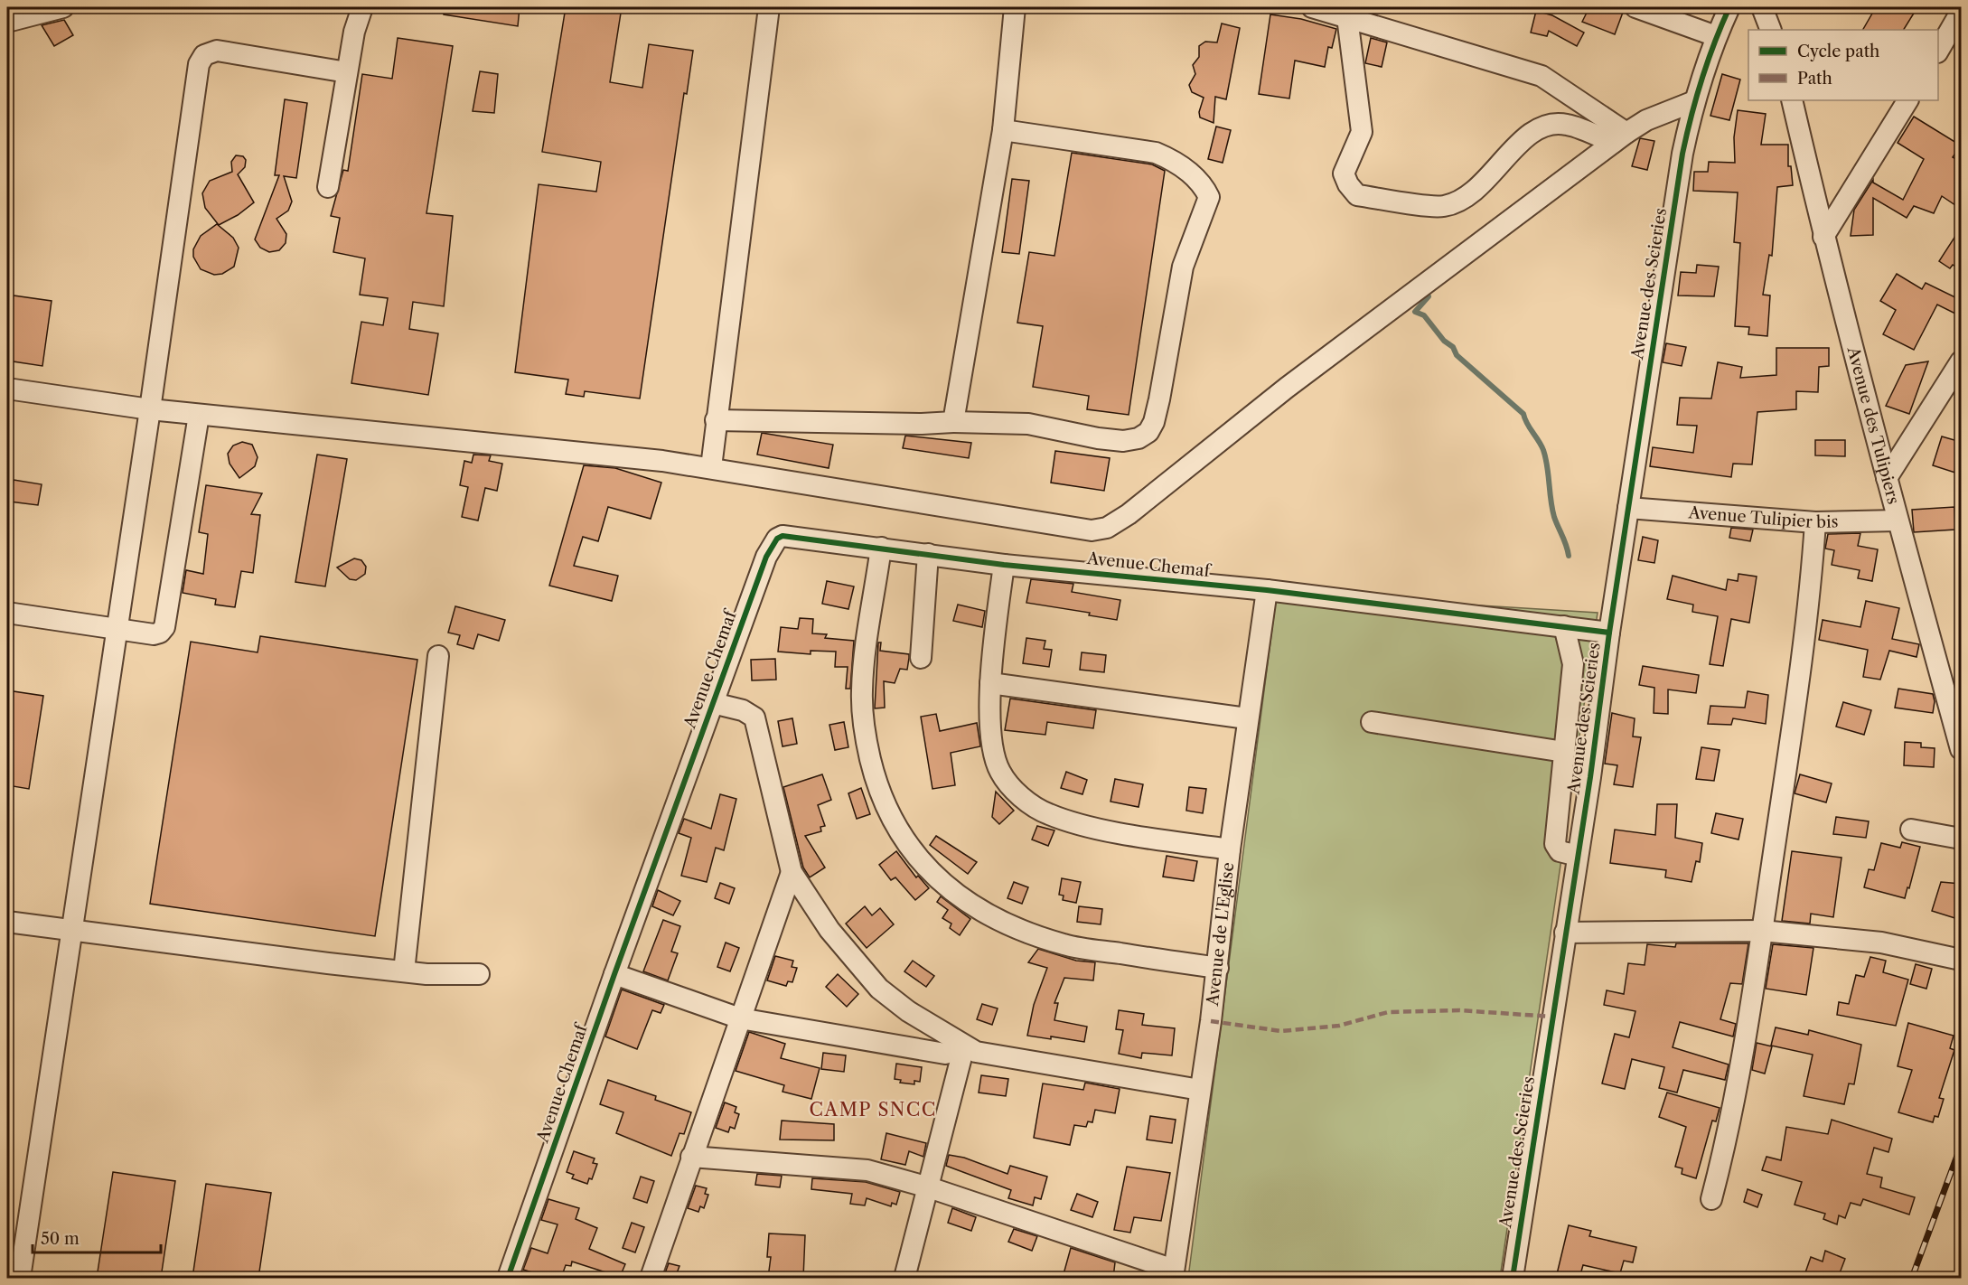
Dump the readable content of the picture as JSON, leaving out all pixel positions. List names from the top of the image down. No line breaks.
{"streets":{"street":["Avenue des Scieries","Avenue des Tulipiers","Avenue Tulipier bis","Avenue Chemaf","Avenue de L'Eglise"]},"crossings":[["Avenue des Scieries","Avenue Tulipier bis"],["Avenue des Scieries","Avenue Chemaf"],["Avenue des Tulipiers","Avenue Tulipier bis"],["Avenue Chemaf","Avenue de L'Eglise"]],"districts":["CAMP SNCC"],"legend":["Cycle path","Path"],"scale_bar":"50 m"}
